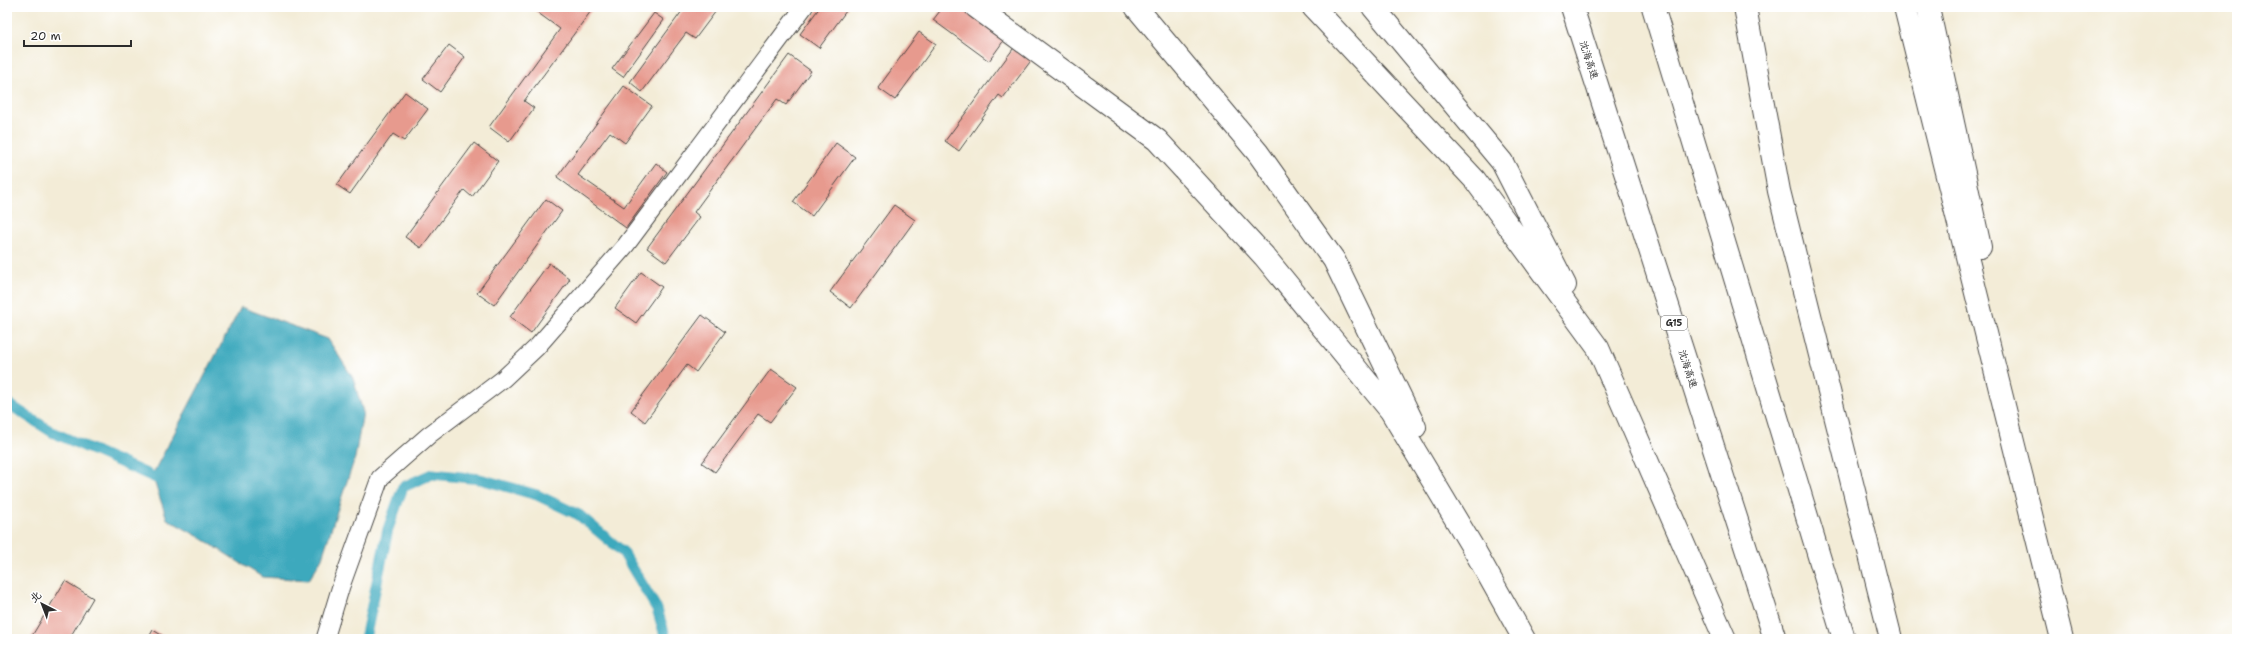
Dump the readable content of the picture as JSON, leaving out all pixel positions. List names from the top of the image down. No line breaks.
{"streets":{"highway":["沈海高速","G15"]},"scale_bar":"20 m","north":"top left"}
